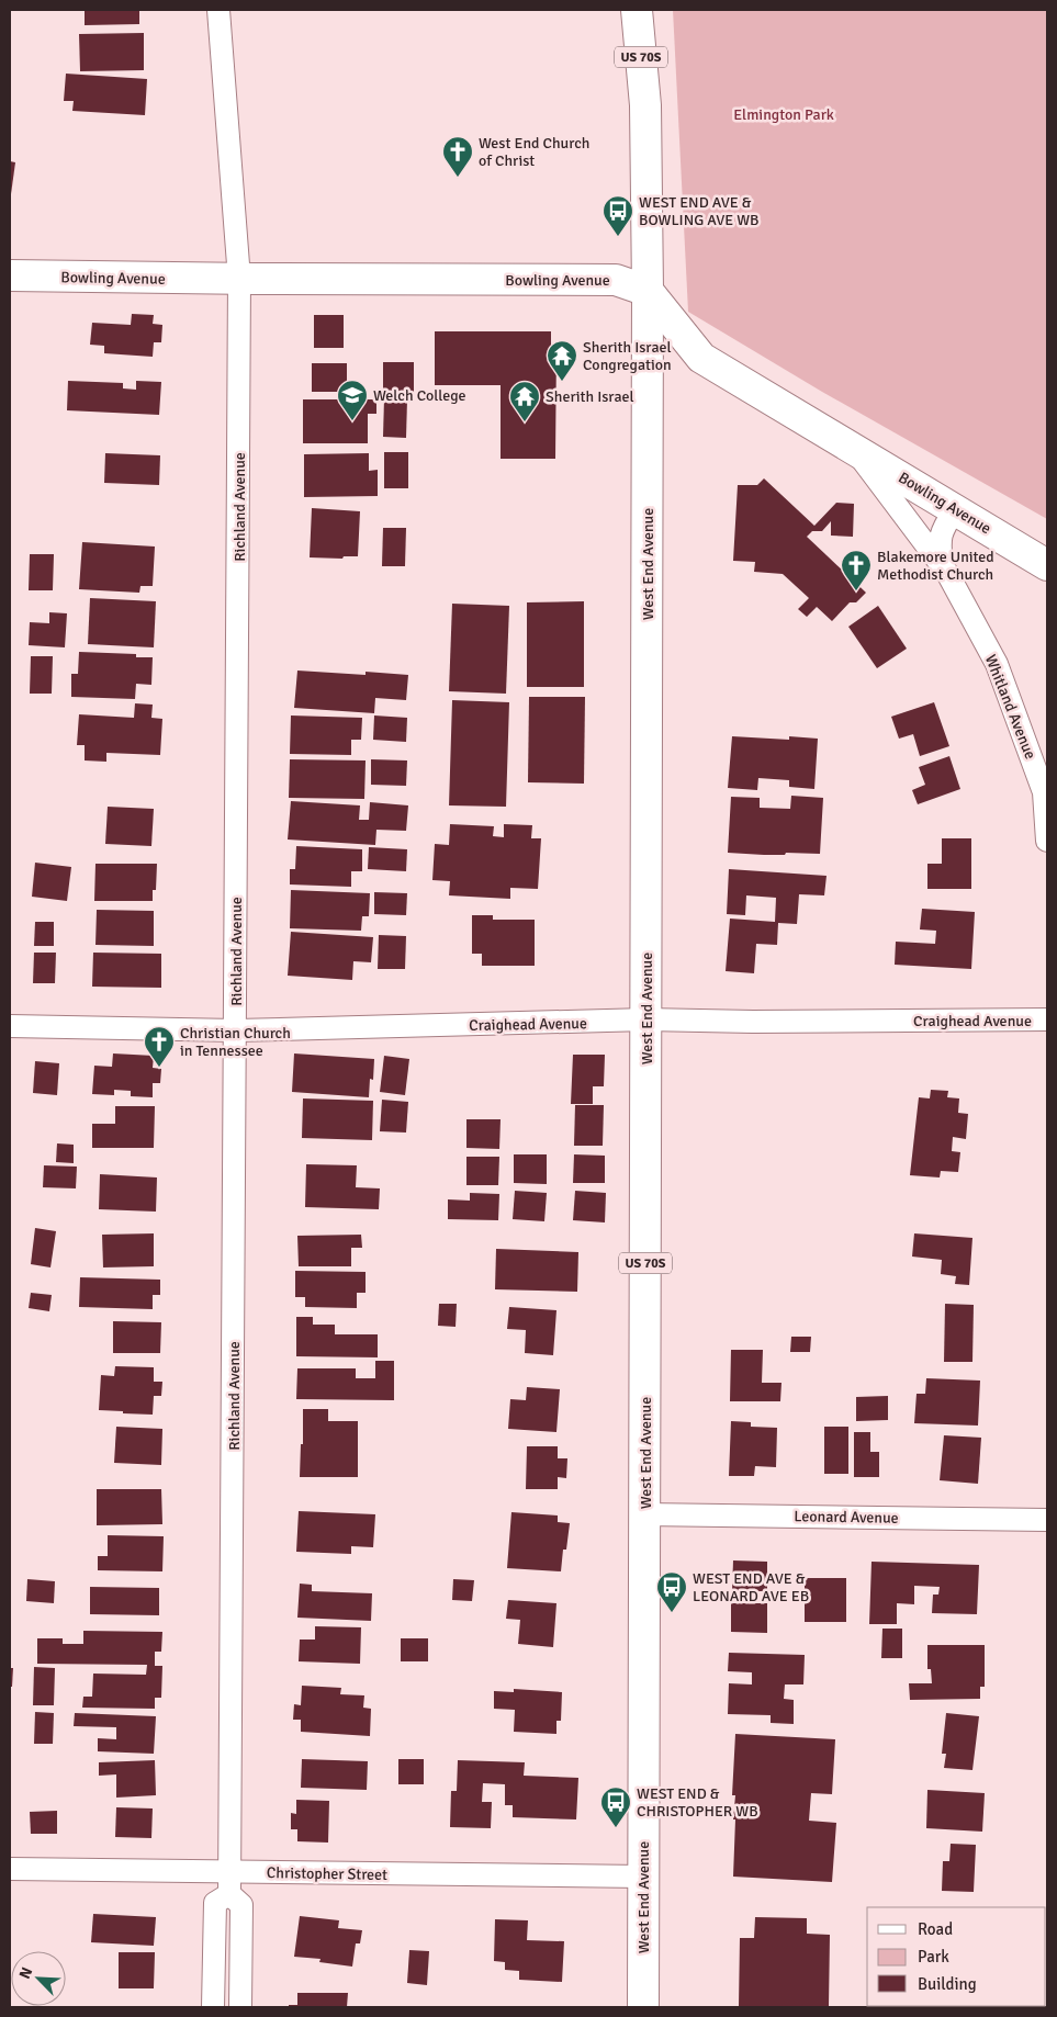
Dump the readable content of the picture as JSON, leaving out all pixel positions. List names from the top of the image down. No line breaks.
{"streets":{"main road":["US 70S","Bowling Avenue","West End Avenue"],"street":["Richland Avenue","Whitland Avenue","Craighead Avenue","Leonard Avenue","Christopher Street"]},"crossings":[["Bowling Avenue","Richland Avenue"],["Bowling Avenue","West End Avenue"],["Bowling Avenue","Whitland Avenue"],["Richland Avenue","Craighead Avenue"],["Richland Avenue","Christopher Street"],["West End Avenue","Craighead Avenue"],["West End Avenue","Leonard Avenue"],["West End Avenue","Christopher Street"]],"parks":["Elmington Park"],"places":{"church":["West End Church of Christ","Blakemore United Methodist Church","Christian Church in Tennessee"],"bus stop":["WEST END AVE & BOWLING AVE WB","WEST END AVE & LEONARD AVE EB","WEST END & CHRISTOPHER WB"],"temple":["Sherith Israel Congregation","Sherith Israel"],"school or university":["Welch College"]},"legend":["Road","Park","Building"],"north":"top left"}
